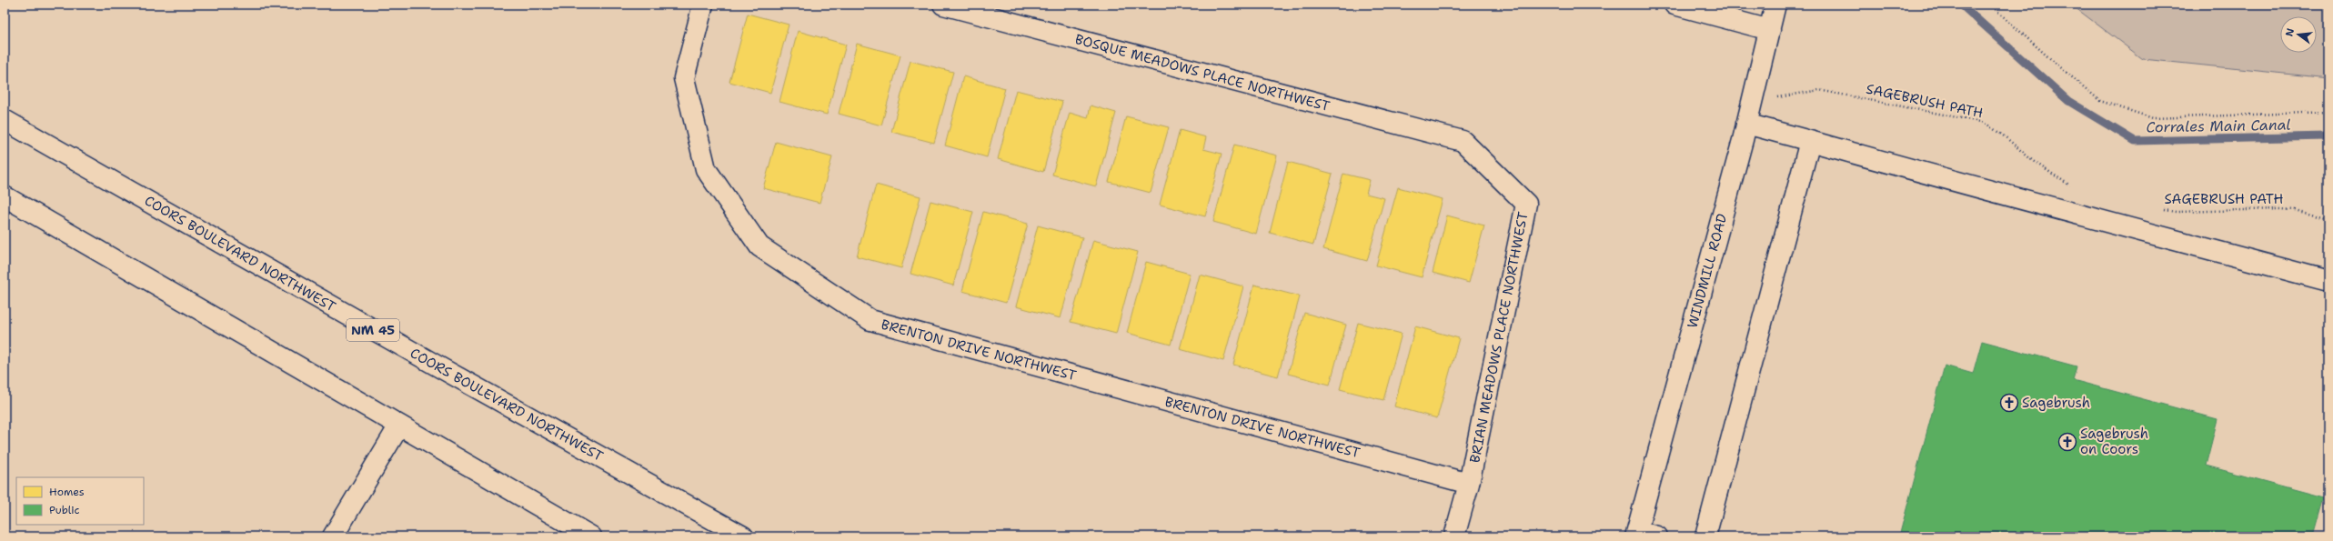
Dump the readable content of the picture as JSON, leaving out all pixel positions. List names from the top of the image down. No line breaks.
{"streets":{"street":["BOSQUE MEADOWS PLACE NORTHWEST","COORS BOULEVARD NORTHWEST","WINDMILL ROAD","NM 45","BRIAN MEADOWS PLACE NORTHWEST","BRENTON DRIVE NORTHWEST"],"path":["SAGEBRUSH PATH"]},"crossings":[["BOSQUE MEADOWS PLACE NORTHWEST","BRIAN MEADOWS PLACE NORTHWEST"],["SAGEBRUSH PATH","WINDMILL ROAD"],["BRIAN MEADOWS PLACE NORTHWEST","BRENTON DRIVE NORTHWEST"]],"water":["Corrales Main Canal"],"places":{"church":["Sagebrush","Sagebrush on Coors"]},"legend":["Homes","Public"],"north":"left"}
